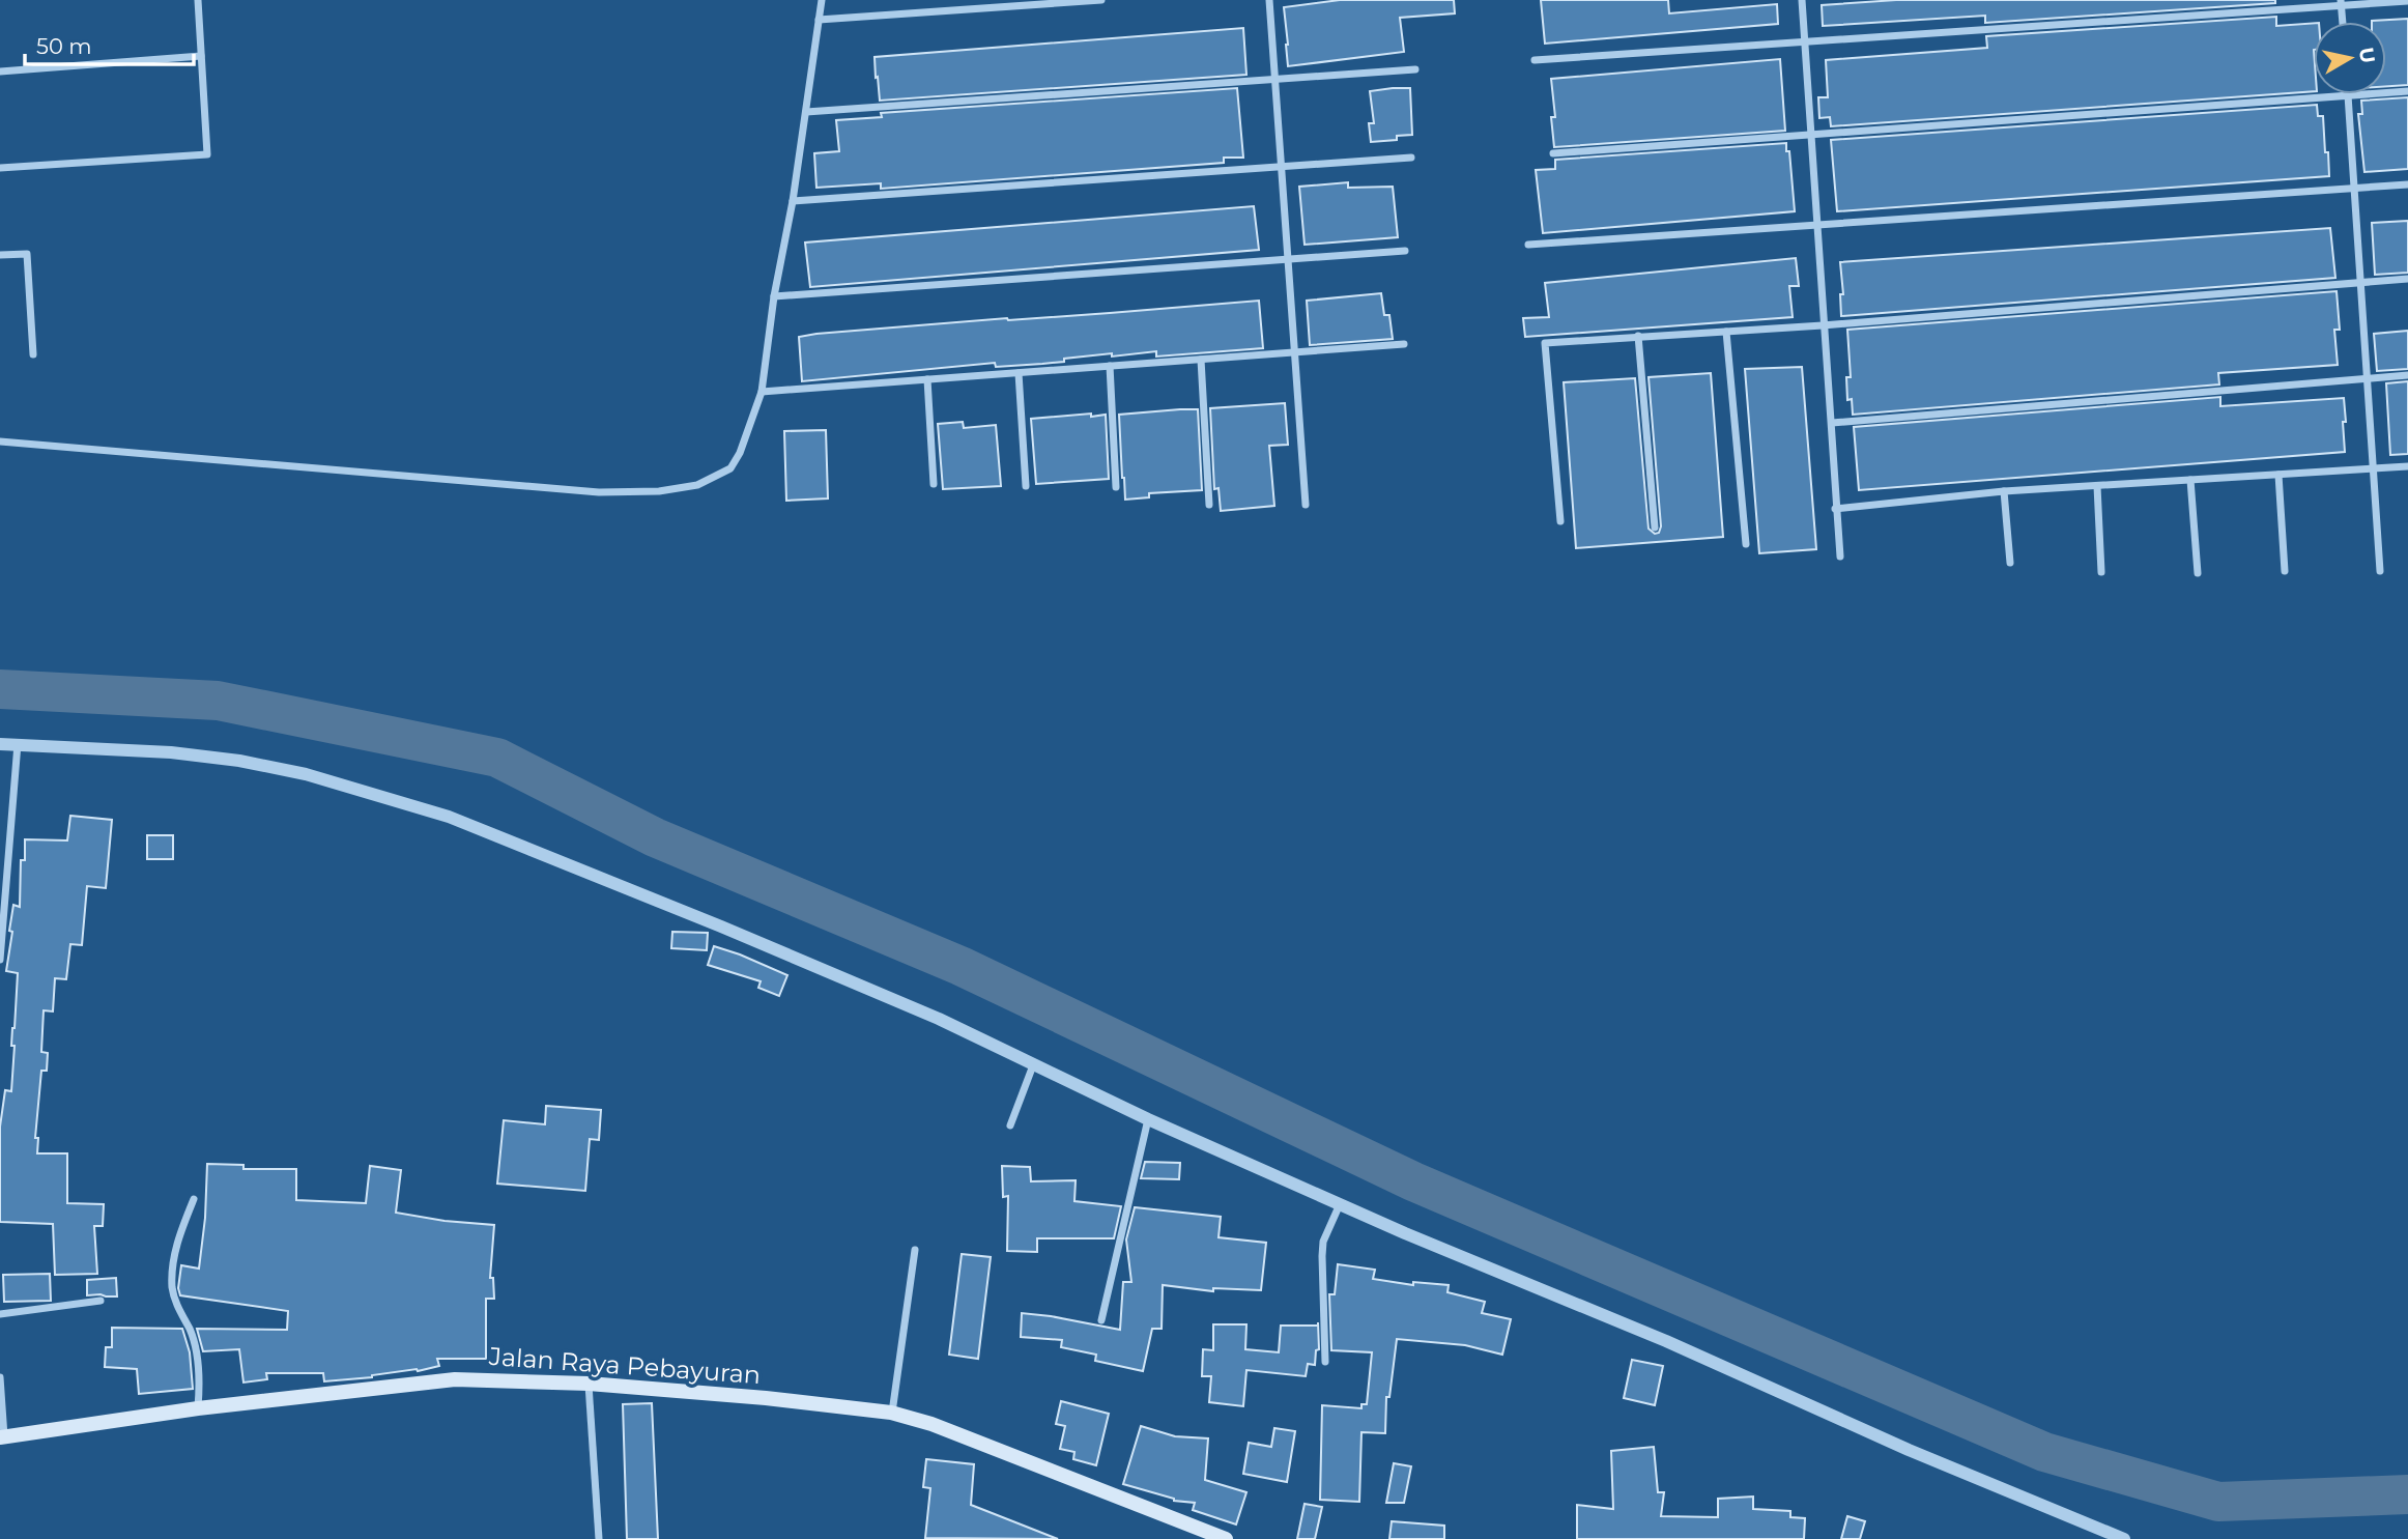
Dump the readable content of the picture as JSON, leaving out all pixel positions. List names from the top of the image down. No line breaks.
{"streets":{"main road":["Jalan Raya Pebayuran"]},"scale_bar":"50 m","north":"right"}
